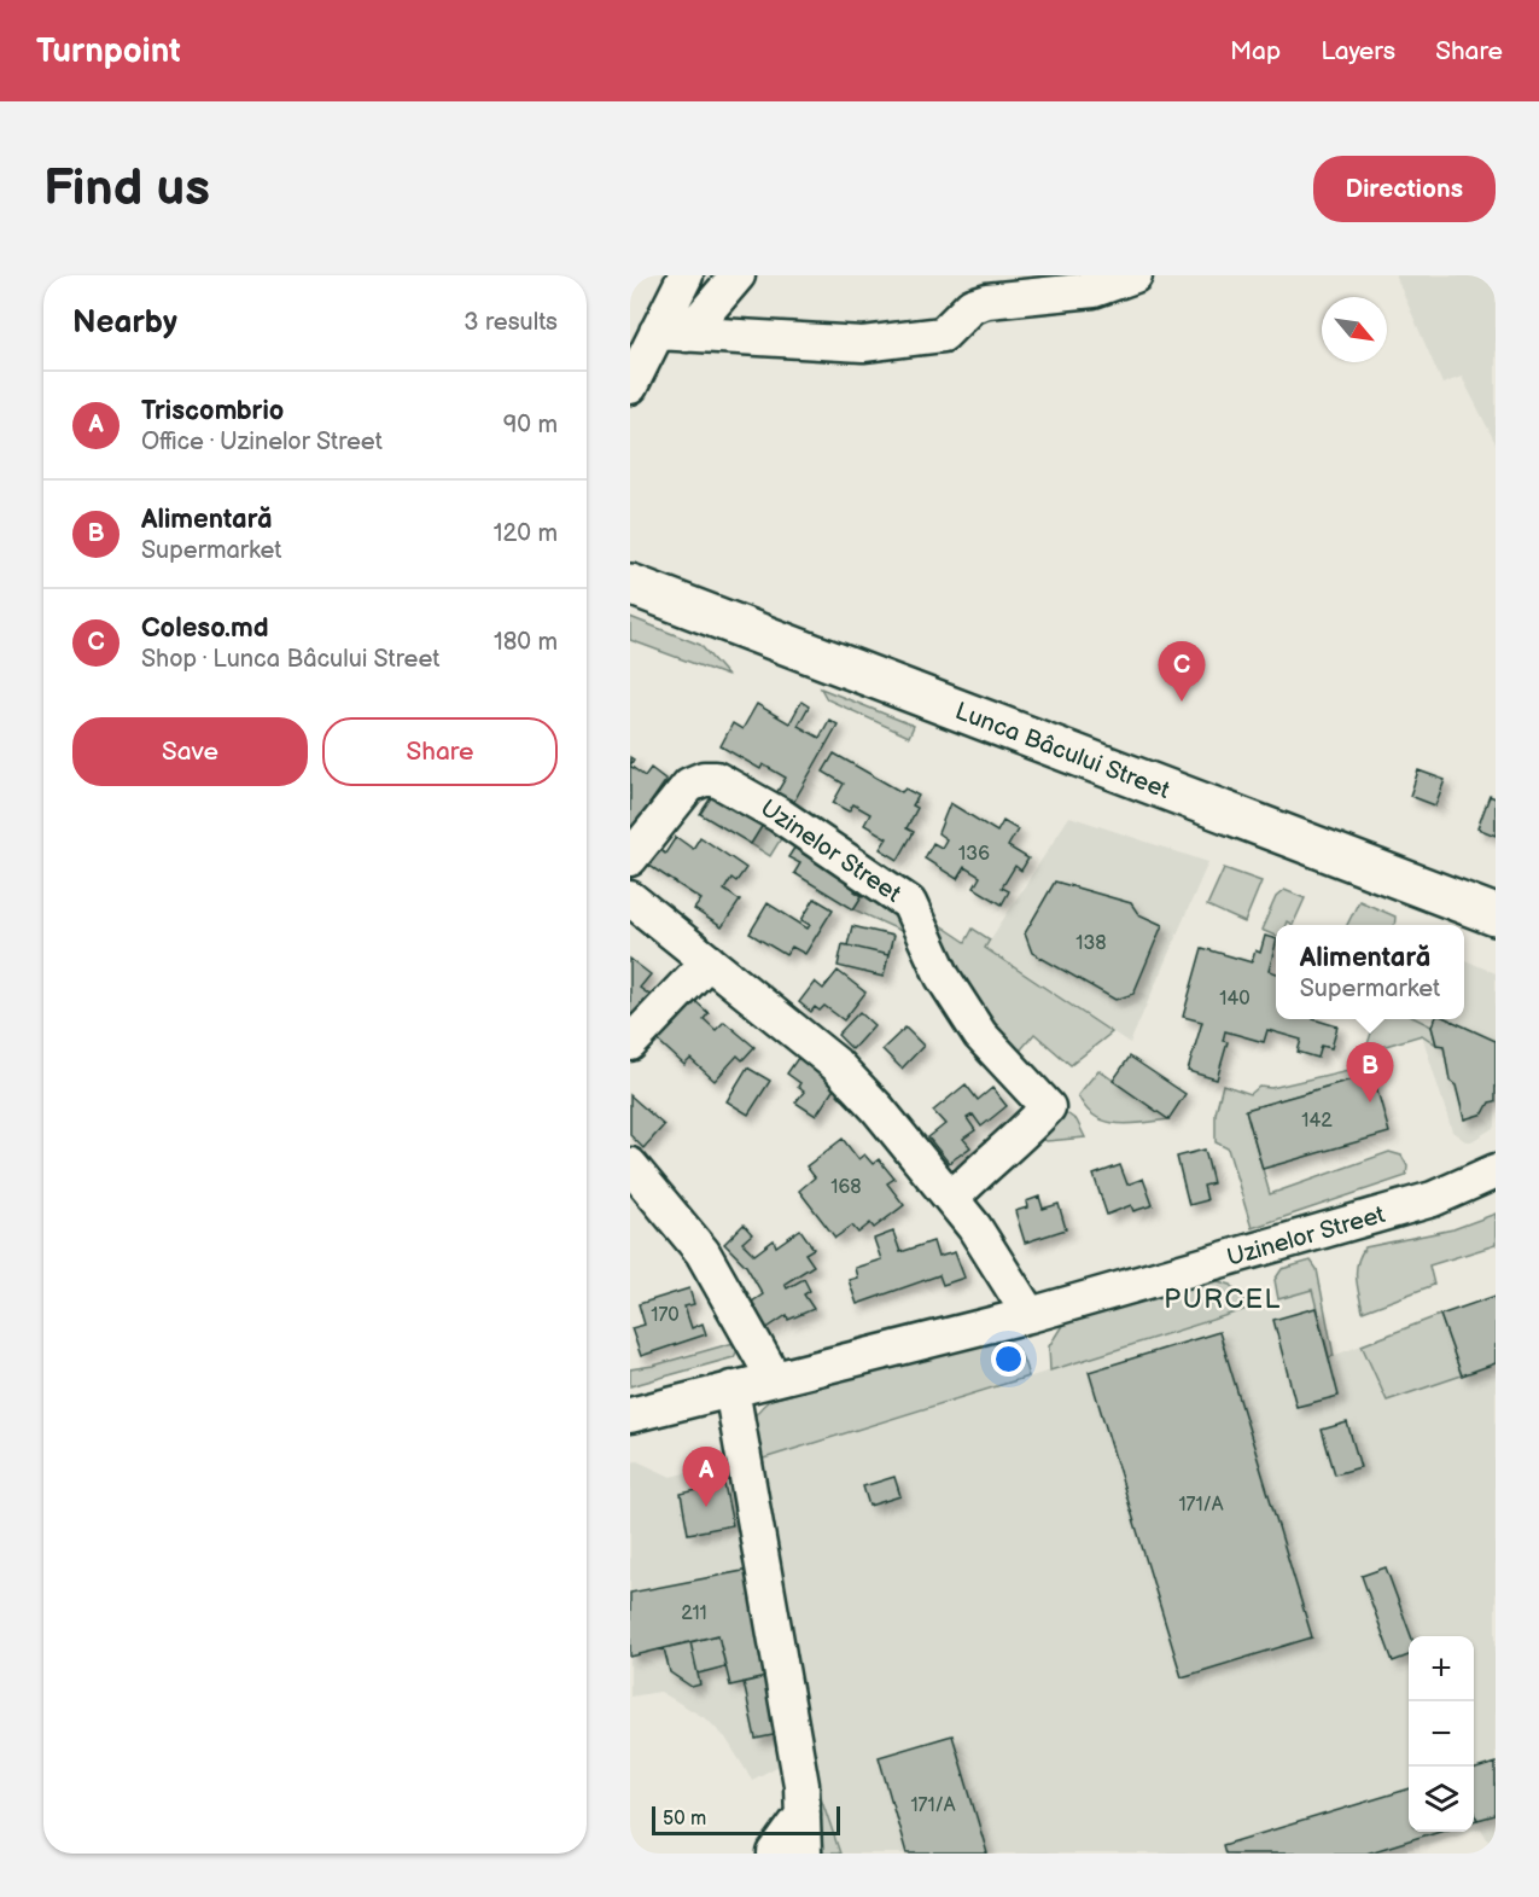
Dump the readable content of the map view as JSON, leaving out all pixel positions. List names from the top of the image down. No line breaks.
{"streets":{"main road":["Lunca Bâcului Street"],"street":["Uzinelor Street"]},"districts":["PURCEL"],"house_numbers":["136","138","140","142","168","170","171/A","211","171/A"],"scale_bar":"50 m","north":"bottom right","page":{"header":"Turnpoint","nav":["Map","Layers","Share"],"buttons":["Directions",["Save","Share"]],"title":"Find us","heading":["Nearby","3 results"],"list":[{"mark":"A","name":"Triscombrio","note":"Office · Uzinelor Street","value":"90 m"},{"mark":"B","name":"Alimentară","note":"Supermarket","value":"120 m"},{"mark":"C","name":"Coleso.md","note":"Shop · Lunca Bâcului Street","value":"180 m"}],"pins":["C","B","A"],"popup":["Alimentară","Supermarket"],"map_buttons":["+","−"],"scale":"50 m"}}
